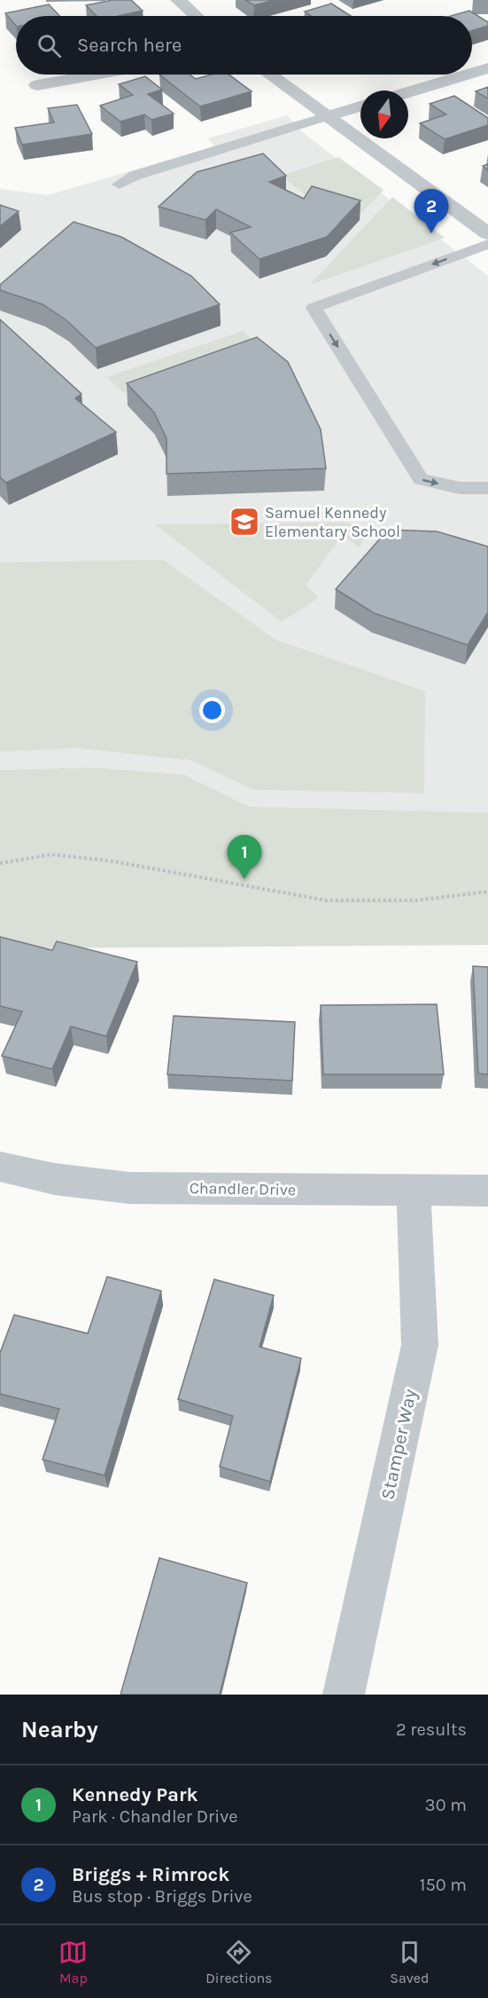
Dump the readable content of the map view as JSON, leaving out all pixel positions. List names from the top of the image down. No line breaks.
{"streets":{"street":["Chandler Drive","Stamper Way"]},"crossings":[["Chandler Drive","Stamper Way"]],"places":{"school or university":["Samuel Kennedy Elementary School"]},"north":"bottom","page":{"search":"Search here","pins":["2","1"],"heading":["Nearby","2 results"],"list":[{"mark":"1","name":"Kennedy Park","note":"Park · Chandler Drive","value":"30 m"},{"mark":"2","name":"Briggs + Rimrock","note":"Bus stop · Briggs Drive","value":"150 m"}],"nav":["Map","Directions","Saved"]}}
